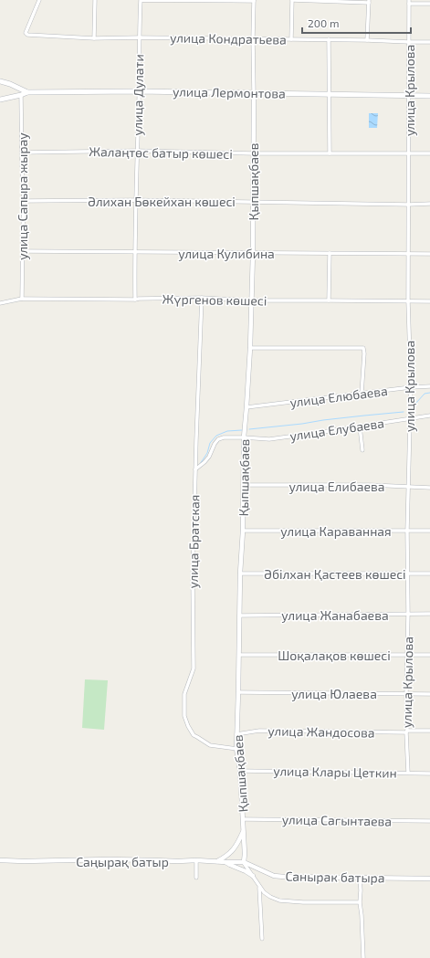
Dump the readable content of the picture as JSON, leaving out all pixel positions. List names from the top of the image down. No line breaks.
{"streets":{"main road":["улица Лермонтова"],"street":["улица Кондратьева","улица Крылова","улица Дулати","Жалаңтөс батыр көшесі","Қыпшақбаев","улица Сапыра жырау","Әлихан Бөкейхан көшесі","улица Кулибина","Жүргенов көшесі","улица Елюбаева","улица Елубаева","улица Елибаева","улица Караванная","улица Братская","Әбілхан Қастеев көшесі","улица Жанабаева","Шоқалақов көшесі","улица Юлаева","улица Жандосова","улица Клары Цеткин","улица Сагынтаева","Саңырақ батыр","Санырак батыра"]},"crossings":[["улица Кондратьева","улица Крылова"],["улица Кондратьева","улица Дулати"],["улица Крылова","улица Лермонтова"],["улица Крылова","Жалаңтөс батыр көшесі"],["улица Крылова","Әлихан Бөкейхан көшесі"],["улица Крылова","улица Кулибина"],["улица Крылова","Жүргенов көшесі"],["улица Крылова","улица Елюбаева"],["улица Крылова","улица Елубаева"],["улица Крылова","улица Елибаева"],["улица Крылова","улица Караванная"],["улица Крылова","Әбілхан Қастеев көшесі"],["улица Крылова","улица Жанабаева"],["улица Крылова","Шоқалақов көшесі"],["улица Крылова","улица Юлаева"],["улица Крылова","улица Жандосова"],["улица Крылова","улица Клары Цеткин"],["улица Лермонтова","улица Дулати"],["улица Лермонтова","Қыпшақбаев"],["улица Дулати","Жалаңтөс батыр көшесі"],["улица Дулати","Әлихан Бөкейхан көшесі"],["улица Дулати","улица Кулибина"],["улица Дулати","Жүргенов көшесі"],["Жалаңтөс батыр көшесі","Қыпшақбаев"],["Жалаңтөс батыр көшесі","улица Сапыра жырау"],["Қыпшақбаев","Әлихан Бөкейхан көшесі"],["Қыпшақбаев","улица Кулибина"],["Қыпшақбаев","Жүргенов көшесі"],["Қыпшақбаев","улица Елюбаева"],["Қыпшақбаев","улица Елубаева"],["Қыпшақбаев","улица Елибаева"],["Қыпшақбаев","улица Караванная"],["Қыпшақбаев","улица Братская"],["Қыпшақбаев","Әбілхан Қастеев көшесі"],["Қыпшақбаев","улица Жанабаева"],["Қыпшақбаев","Шоқалақов көшесі"],["Қыпшақбаев","улица Юлаева"],["Қыпшақбаев","улица Жандосова"],["Қыпшақбаев","улица Клары Цеткин"],["Қыпшақбаев","улица Сагынтаева"],["Қыпшақбаев","Саңырақ батыр"],["Қыпшақбаев","Санырак батыра"],["улица Сапыра жырау","Әлихан Бөкейхан көшесі"],["улица Сапыра жырау","улица Кулибина"],["улица Сапыра жырау","Жүргенов көшесі"],["Жүргенов көшесі","улица Братская"],["улица Елубаева","улица Братская"],["Саңырақ батыр","Санырак батыра"]],"scale_bar":"200 m"}
